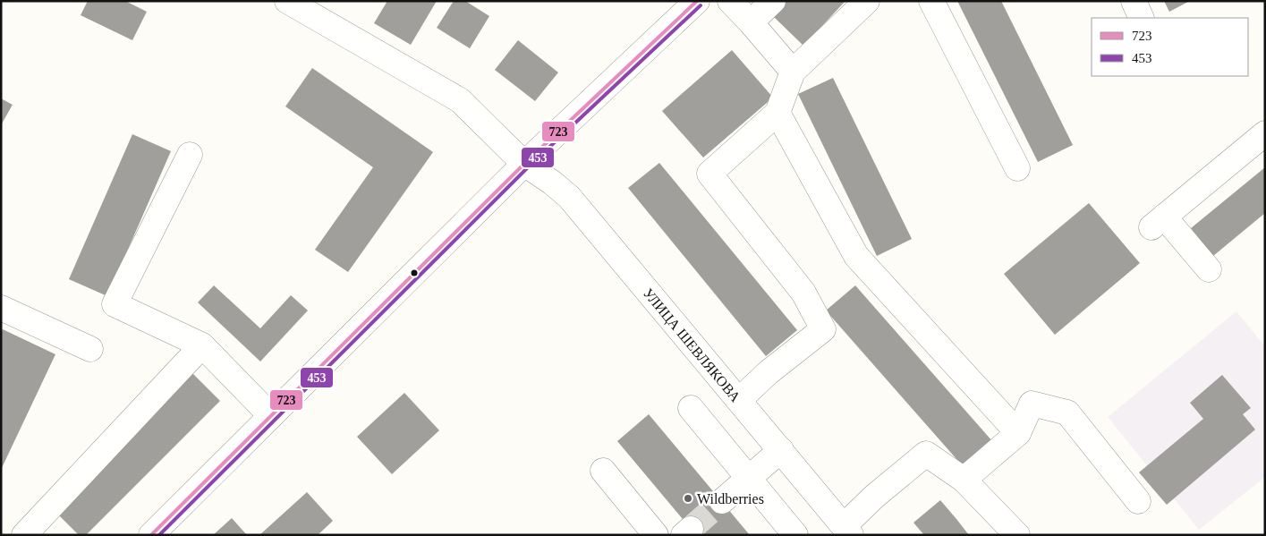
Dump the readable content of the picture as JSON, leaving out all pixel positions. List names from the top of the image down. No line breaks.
{"streets":{"street":["УЛИЦА ШЕВЛЯКОВА"]},"places":["Wildberries"],"lines":["transit line 723","transit line 453"],"legend":["723","453"]}
